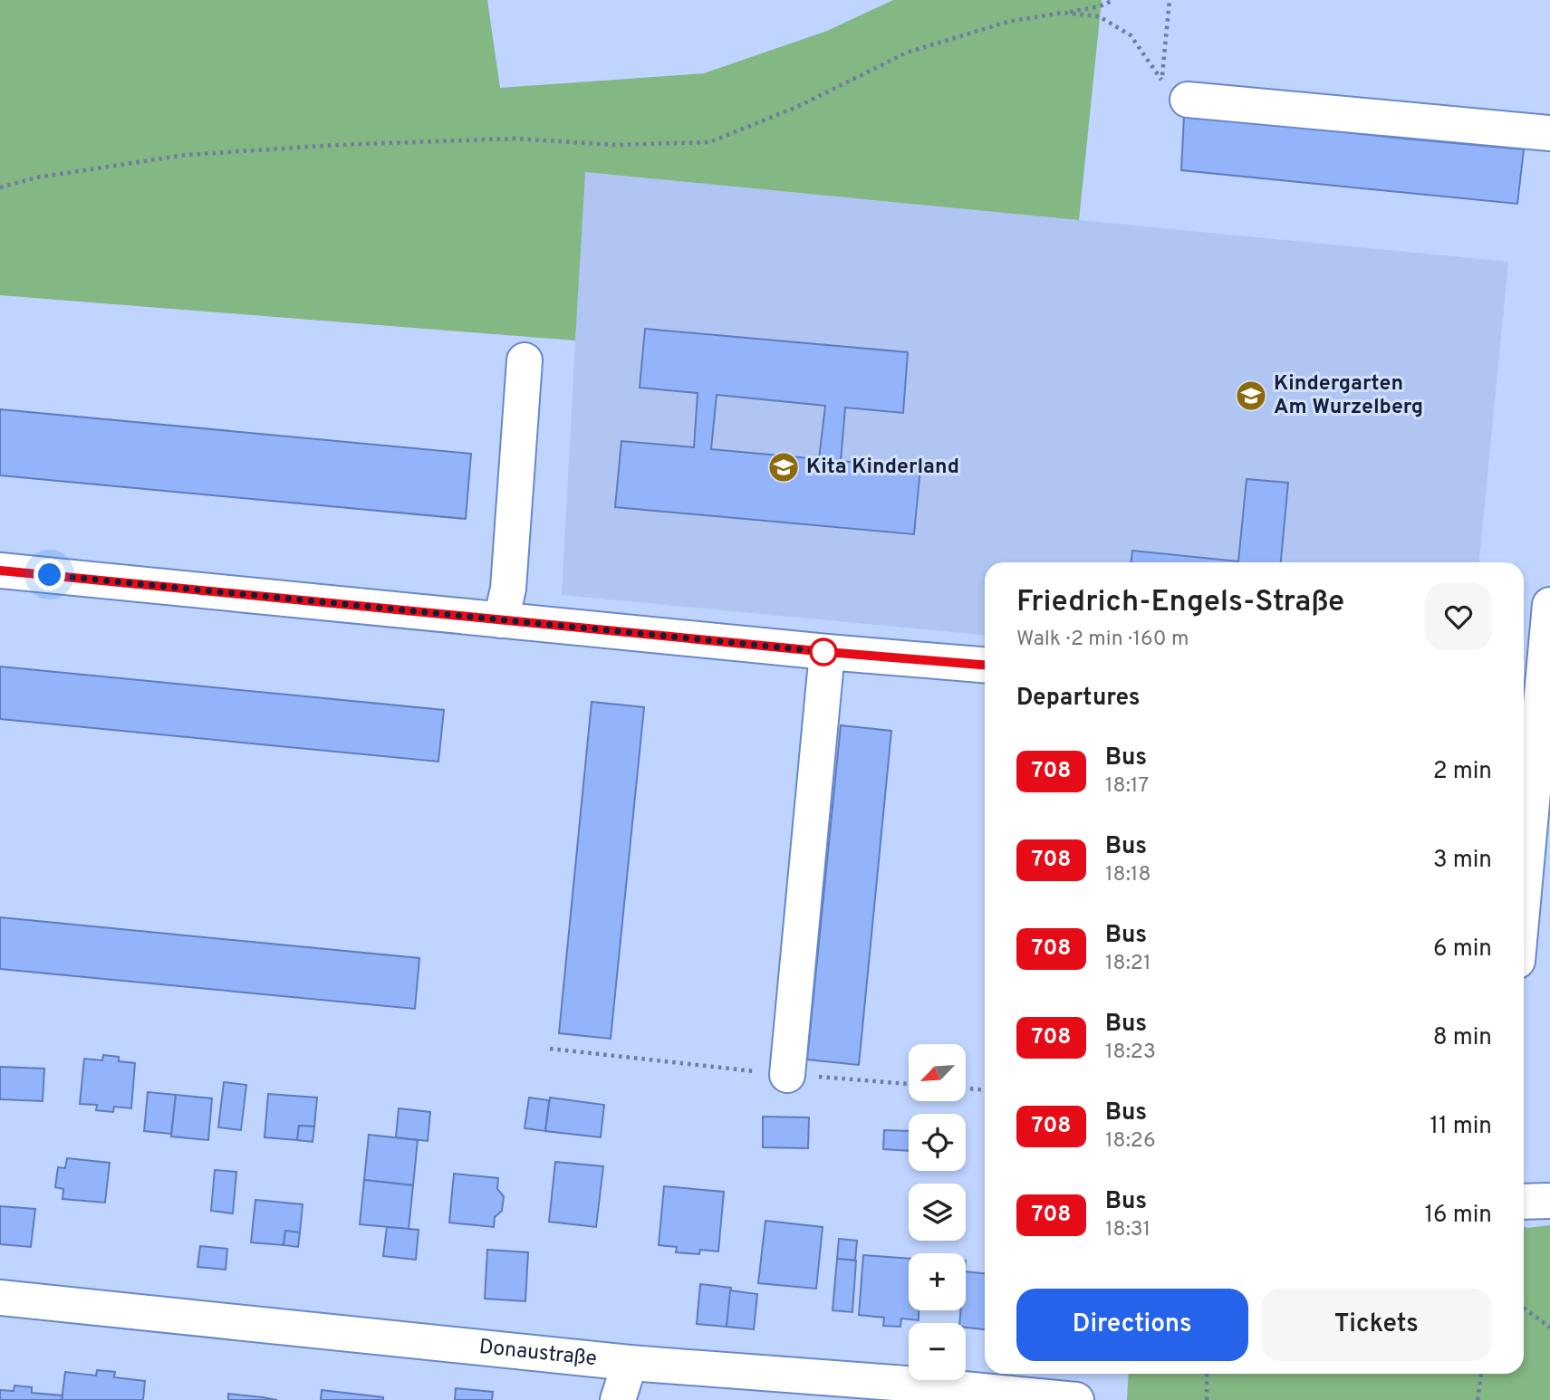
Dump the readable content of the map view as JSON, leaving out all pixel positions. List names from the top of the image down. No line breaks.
{"streets":{"street":["Donaustraße"]},"places":{"school or university":["Kindergarten Am Wurzelberg","Kita Kinderland"]},"lines":["bus line 708"],"north":"bottom left","page":{"heading":[["Friedrich-Engels-Straße","Walk · 2 min · 160 m"],"Departures"],"list":[{"mark":"708","name":"Bus","note":"18:17","value":"2 min"},{"mark":"708","name":"Bus","note":"18:18","value":"3 min"},{"mark":"708","name":"Bus","note":"18:21","value":"6 min"},{"mark":"708","name":"Bus","note":"18:23","value":"8 min"},{"mark":"708","name":"Bus","note":"18:26","value":"11 min"},{"mark":"708","name":"Bus","note":"18:31","value":"16 min"}],"map_buttons":["+","−"],"buttons":["Directions","Tickets"]}}
